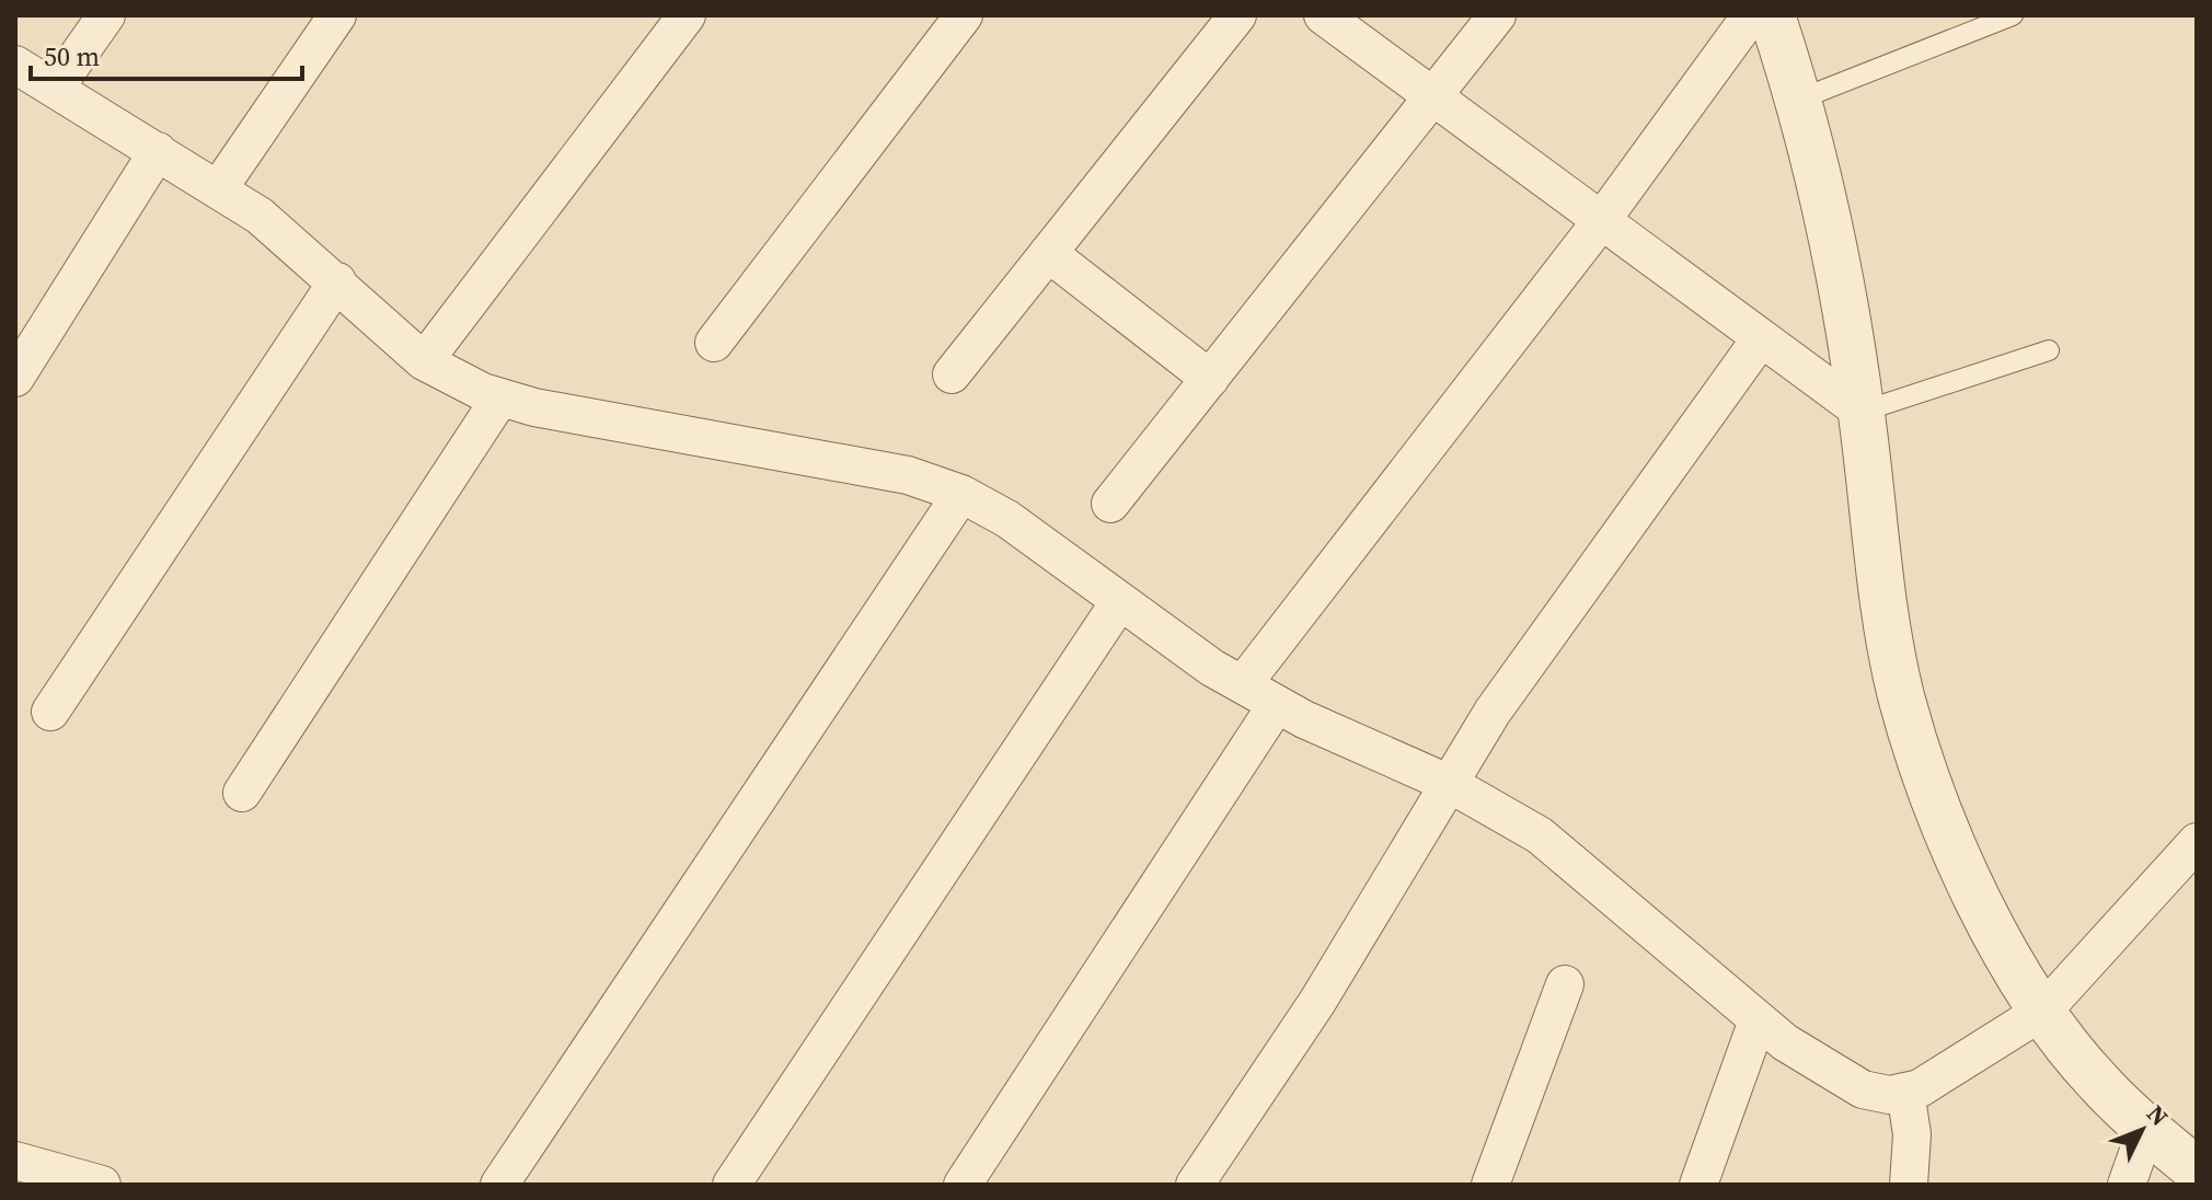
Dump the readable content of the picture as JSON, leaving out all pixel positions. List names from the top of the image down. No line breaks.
{"scale_bar":"50 m","north":"top right"}
